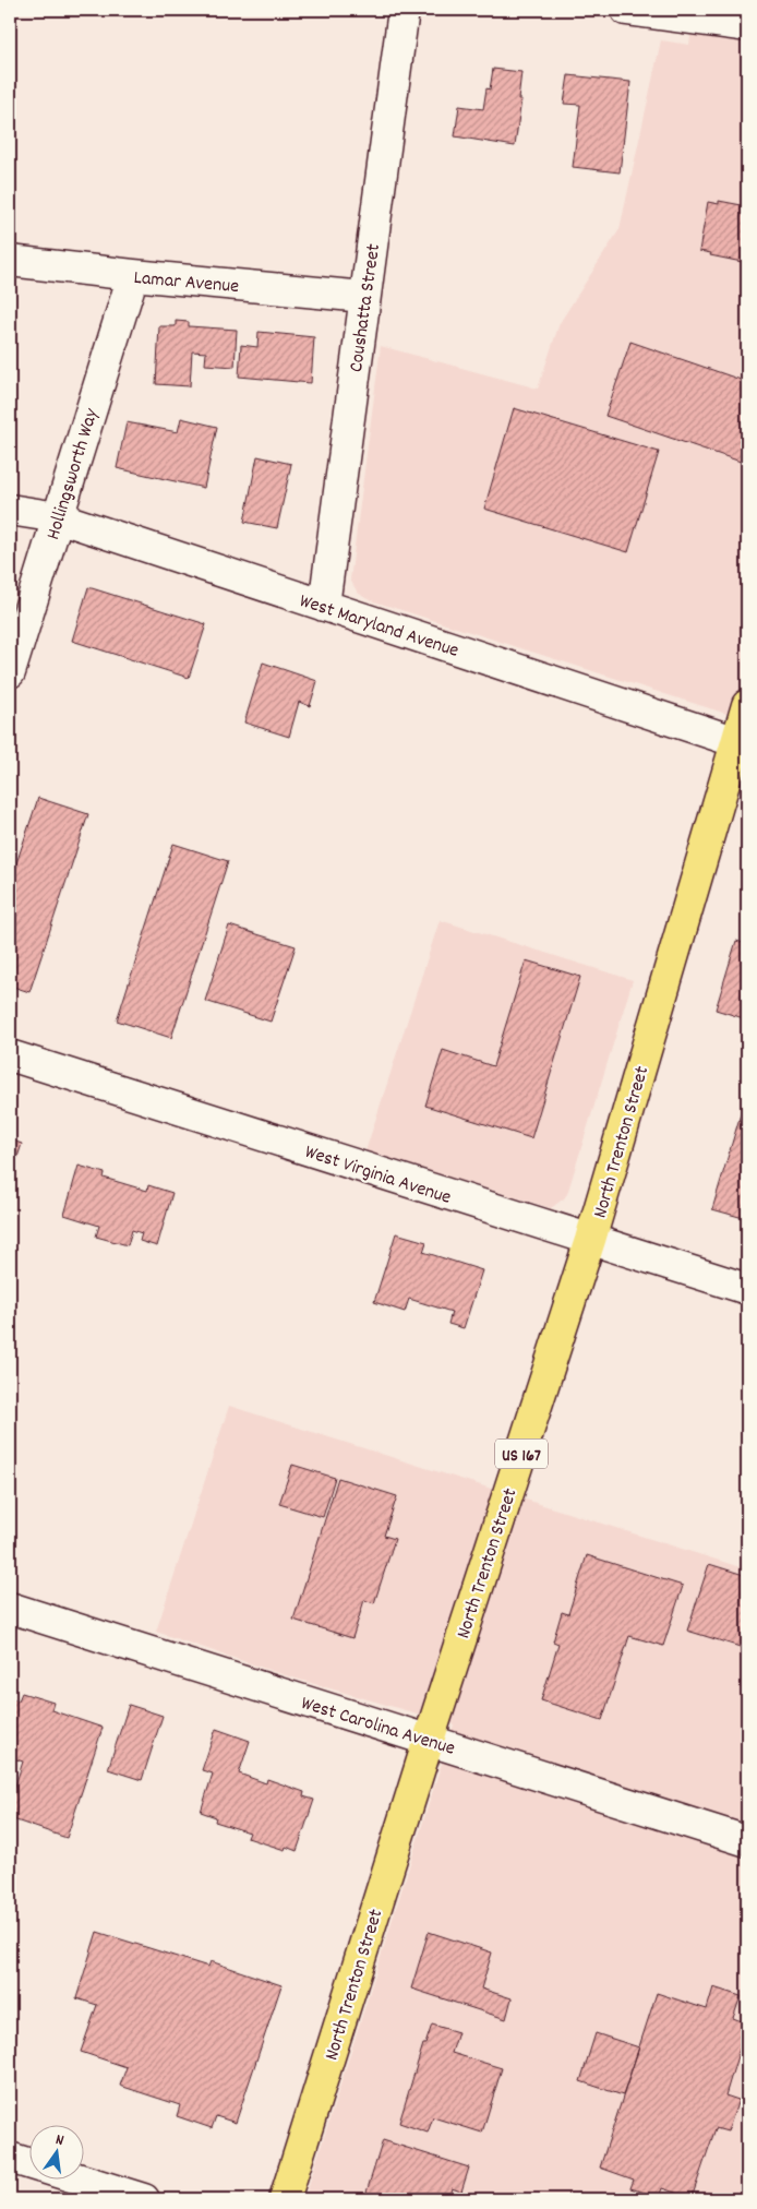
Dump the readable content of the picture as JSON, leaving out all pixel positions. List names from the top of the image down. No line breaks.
{"streets":{"highway":["North Trenton Street","US 167"],"street":["Lamar Avenue","Coushatta Street","Hollingsworth Way","West Maryland Avenue","West Virginia Avenue","West Carolina Avenue"]},"crossings":[["Lamar Avenue","Coushatta Street"],["Lamar Avenue","Hollingsworth Way"],["Coushatta Street","West Maryland Avenue"],["Hollingsworth Way","West Maryland Avenue"],["West Maryland Avenue","North Trenton Street"],["North Trenton Street","West Virginia Avenue"],["North Trenton Street","West Carolina Avenue"]],"north":"top"}
